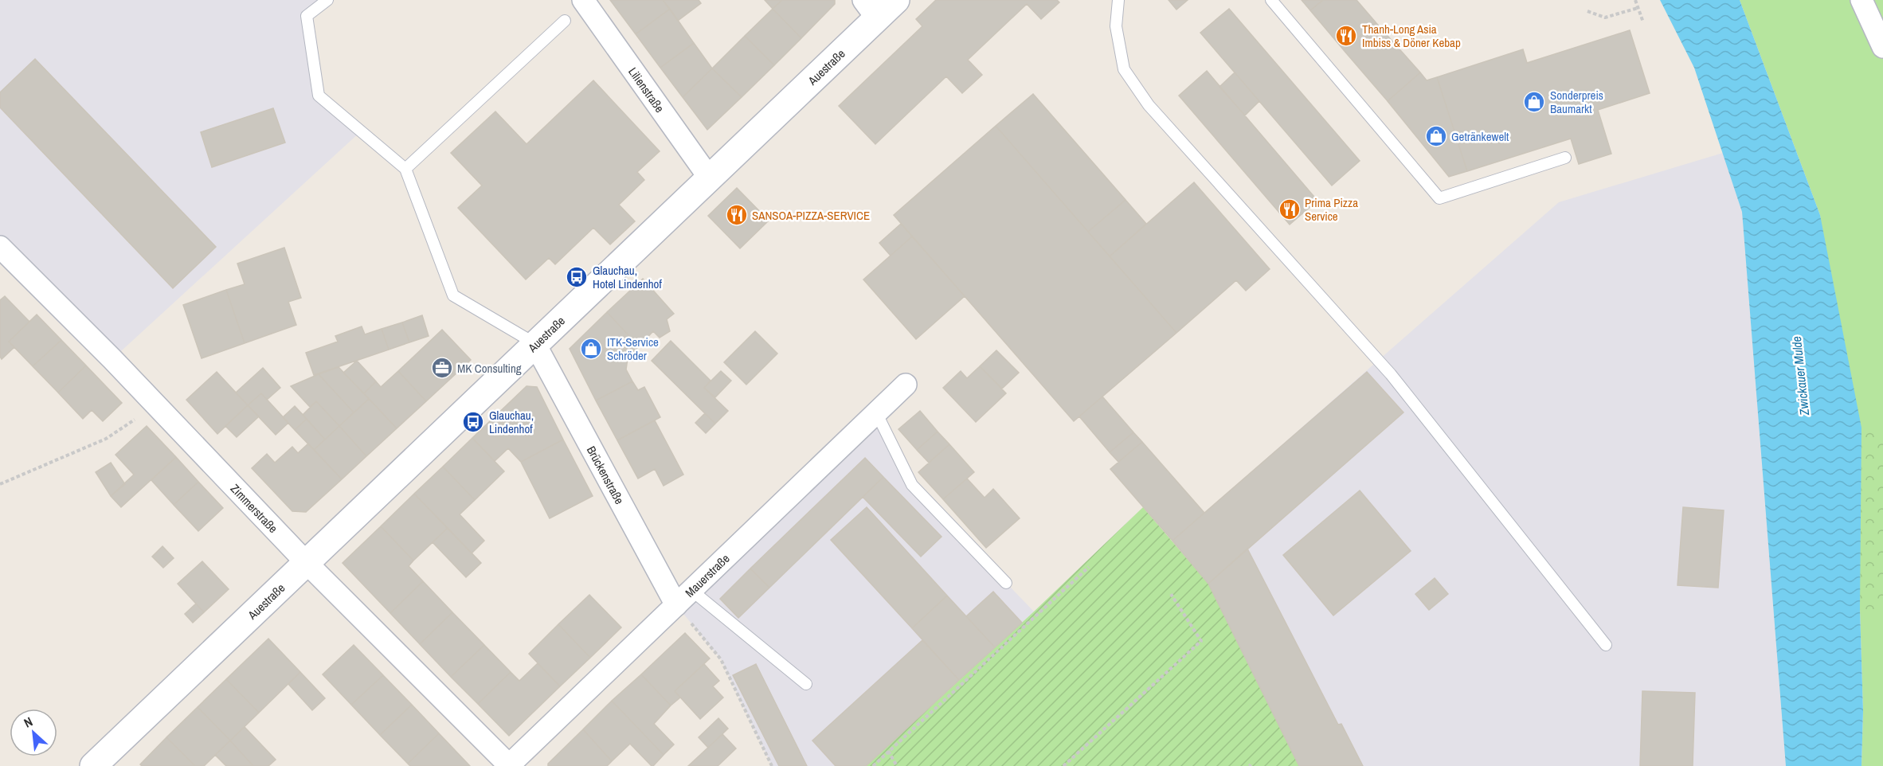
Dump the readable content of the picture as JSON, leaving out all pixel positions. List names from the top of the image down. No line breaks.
{"streets":{"street":["Auestraße","Lilienstraße","Brückenstraße","Zimmerstraße","Mauerstraße"]},"crossings":[["Auestraße","Lilienstraße"],["Auestraße","Brückenstraße"],["Auestraße","Zimmerstraße"],["Brückenstraße","Mauerstraße"],["Zimmerstraße","Mauerstraße"]],"water":["Zwickauer Mulde"],"places":{"restaurant":["Thanh-Long Asia Imbiss & Döner Kebap","Prima Pizza Service","SANSOA-PIZZA-SERVICE"],"shop":["Sonderpreis Baumarkt","Getränkewelt","ITK-Service Schröder"],"bus stop":["Glauchau, Hotel Lindenhof","Glauchau, Lindenhof"],"office":["MK Consulting"]},"north":"top left"}
